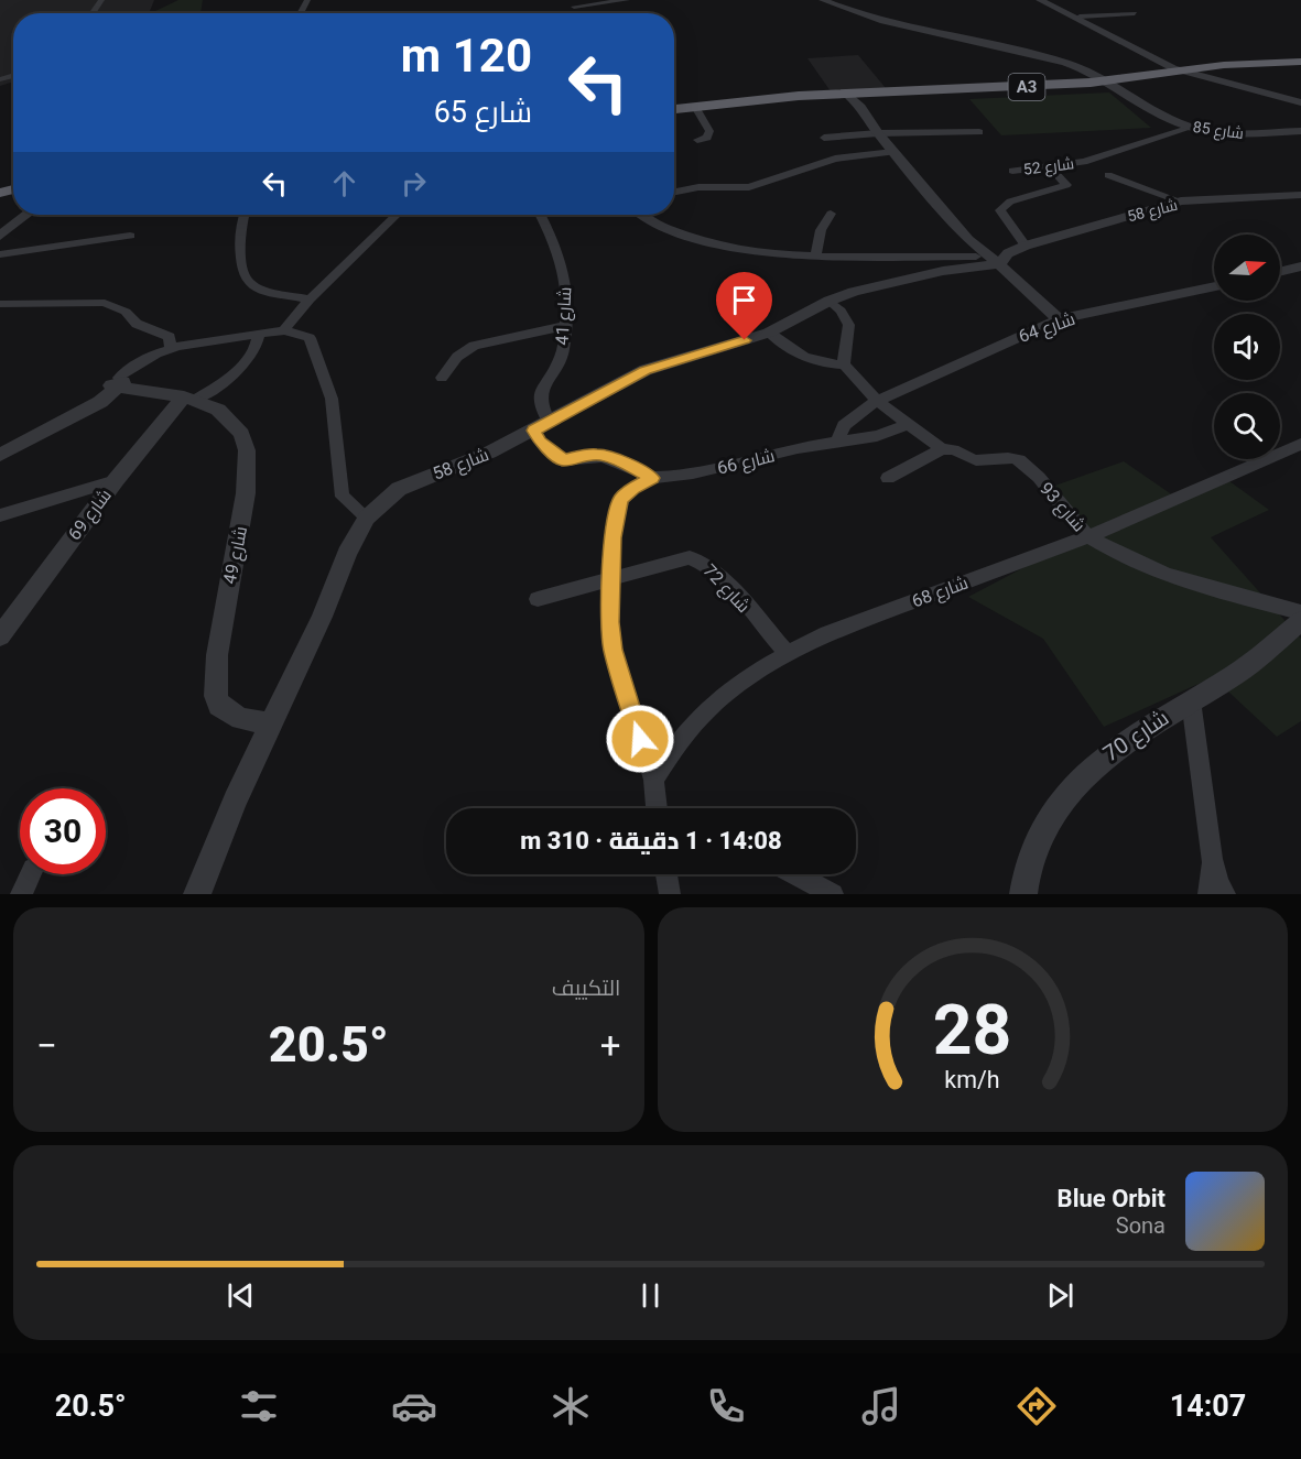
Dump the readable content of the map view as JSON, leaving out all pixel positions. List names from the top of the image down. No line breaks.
{"streets":{"highway":["A3"],"street":["شارع 85","شارع 52","شارع 58","شارع 41","شارع 64","شارع 66","شارع 93","شارع 69","شارع 49","شارع 72","شارع 68","شارع 70"]},"crossings":[["A3","شارع 85"],["شارع 85","شارع 52"],["شارع 58","شارع 41"],["شارع 58","شارع 49"],["شارع 64","شارع 93"],["شارع 66","شارع 93"],["شارع 93","شارع 68"],["شارع 93","شارع 70"],["شارع 69","شارع 49"],["شارع 72","شارع 68"]],"north":"right","page":{"turn":["120 m","شارع 65"],"limit":"30","trip":"14:08 · 1 دقيقة · 310 m","tile":"التكييف","heat":["−","20.5°","+"],"song":["Blue Orbit","Sona"],"tabs":["14:07","20.5°"],"gauge":["28","km/h"]}}
